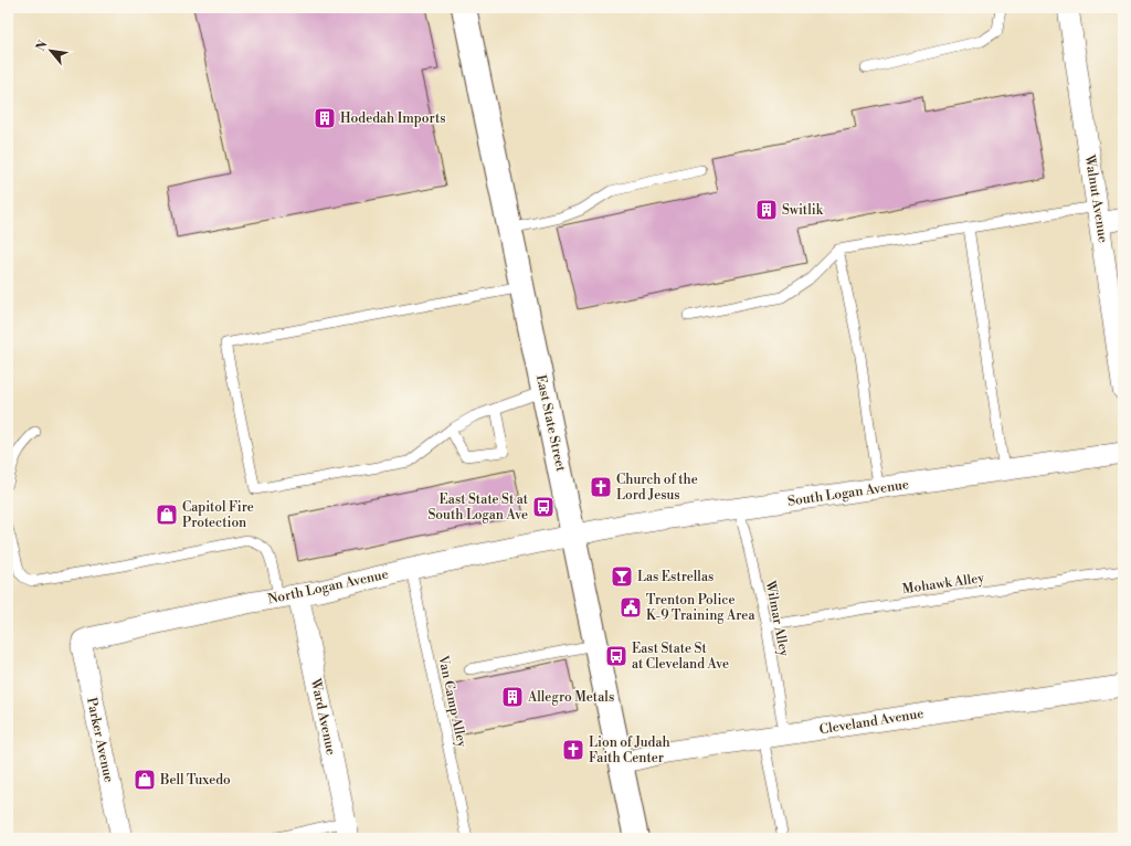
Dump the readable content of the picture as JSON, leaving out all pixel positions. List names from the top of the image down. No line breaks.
{"streets":{"street":["Walnut Avenue","East State Street","South Logan Avenue","North Logan Avenue","Ward Avenue","Cleveland Avenue","Parker Avenue"],"lane":["Mohawk Alley","Wilmar Alley","Van Camp Alley"]},"crossings":[["East State Street","South Logan Avenue"],["East State Street","North Logan Avenue"],["East State Street","Cleveland Avenue"],["South Logan Avenue","North Logan Avenue"],["South Logan Avenue","Wilmar Alley"],["Mohawk Alley","Wilmar Alley"],["North Logan Avenue","Van Camp Alley"],["North Logan Avenue","Ward Avenue"],["North Logan Avenue","Parker Avenue"],["Wilmar Alley","Cleveland Avenue"]],"places":{"building":["Hodedah Imports","Switlik","Allegro Metals"],"church":["Church of the Lord Jesus","Lion of Judah Faith Center"],"bus stop":["East State St at South Logan Ave","East State St at Cleveland Ave"],"shop":["Capitol Fire Protection","Bell Tuxedo"],"bar":["Las Estrellas"],"public building":["Trenton Police K-9 Training Area"]},"north":"top left"}
